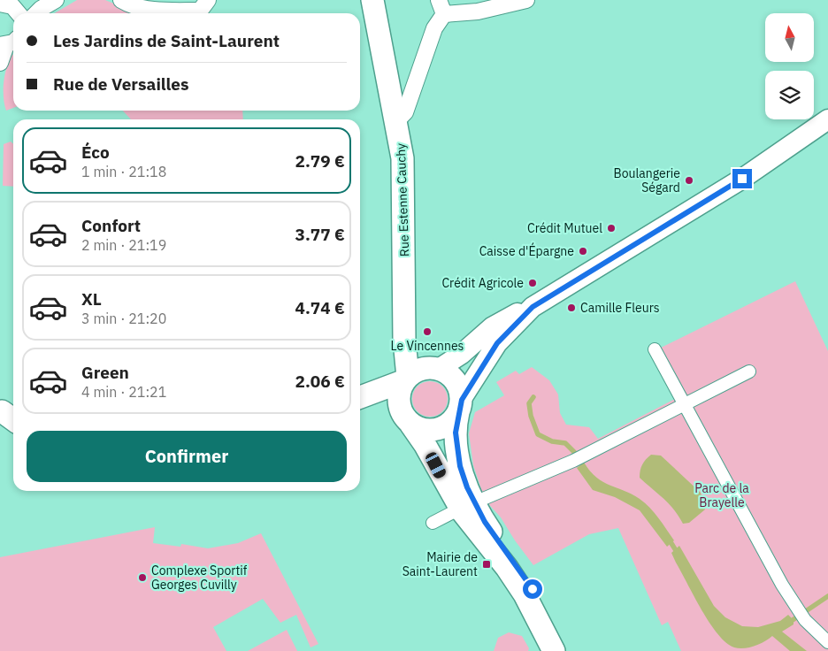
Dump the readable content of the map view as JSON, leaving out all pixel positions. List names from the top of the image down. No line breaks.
{"streets":{"main road":["Rue Estenne Cauchy"]},"parks":["Parc de la Brayelle"],"places":{"other":["Boulangerie Ségard","Crédit Mutuel","Caisse d'Épargne","Crédit Agricole","Camille Fleurs","Le Vincennes","Complexe Sportif Georges Cuvilly"],"transit":["Mairie de Saint-Laurent"]},"north":"top","page":{"banner":["Les Jardins de Saint-Laurent","Rue de Versailles"],"list":[{"name":"Éco","note":"1 min · 21:18","value":"2.79 €"},{"name":"Confort","note":"2 min · 21:19","value":"3.77 €"},{"name":"XL","note":"3 min · 21:20","value":"4.74 €"},{"name":"Green","note":"4 min · 21:21","value":"2.06 €"}],"buttons":"Confirmer"}}
